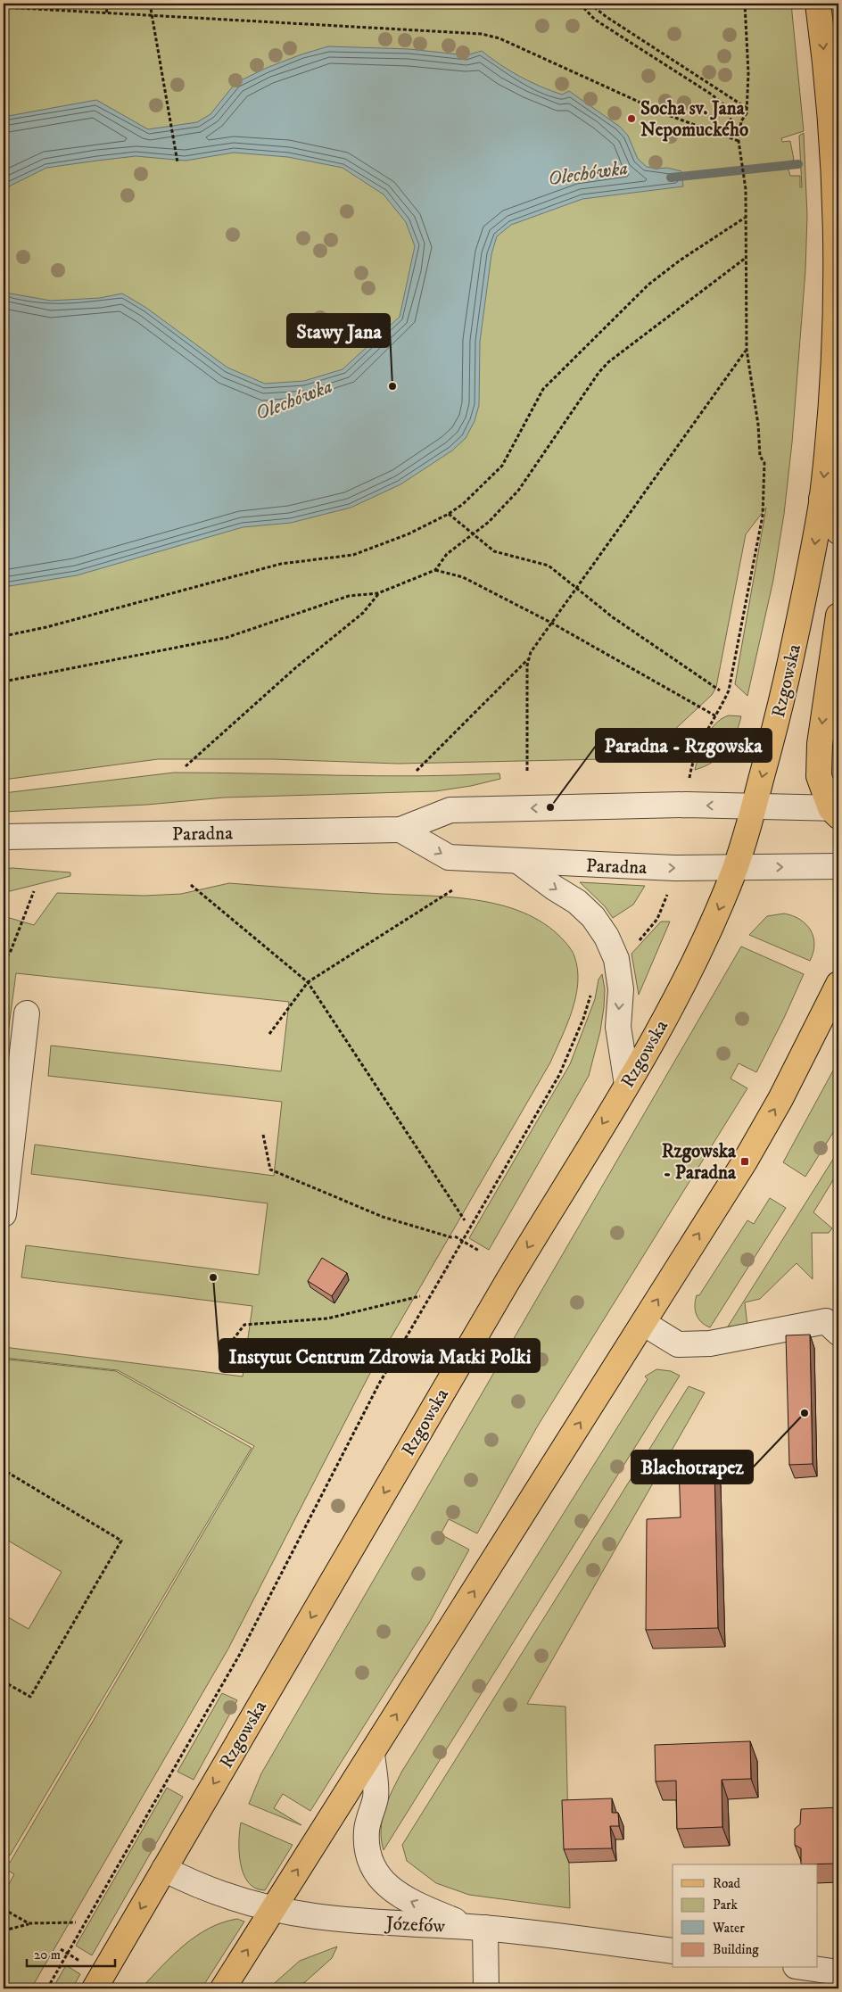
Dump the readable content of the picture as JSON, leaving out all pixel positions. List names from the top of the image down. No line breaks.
{"streets":{"main road":["Rzgowska"],"street":["Paradna","Józefów"]},"crossings":[["Rzgowska","Paradna"],["Rzgowska","Józefów"]],"water":["Olechówka"],"places":{"other":["Socha sv. Jana Nepomuckého","Stawy Jana","Paradna - Rzgowska","Instytut Centrum Zdrowia Matki Polki","Blachotrapez"],"transit":["Rzgowska - Paradna"]},"legend":["Road","Park","Water","Building"],"scale_bar":"20 m"}
